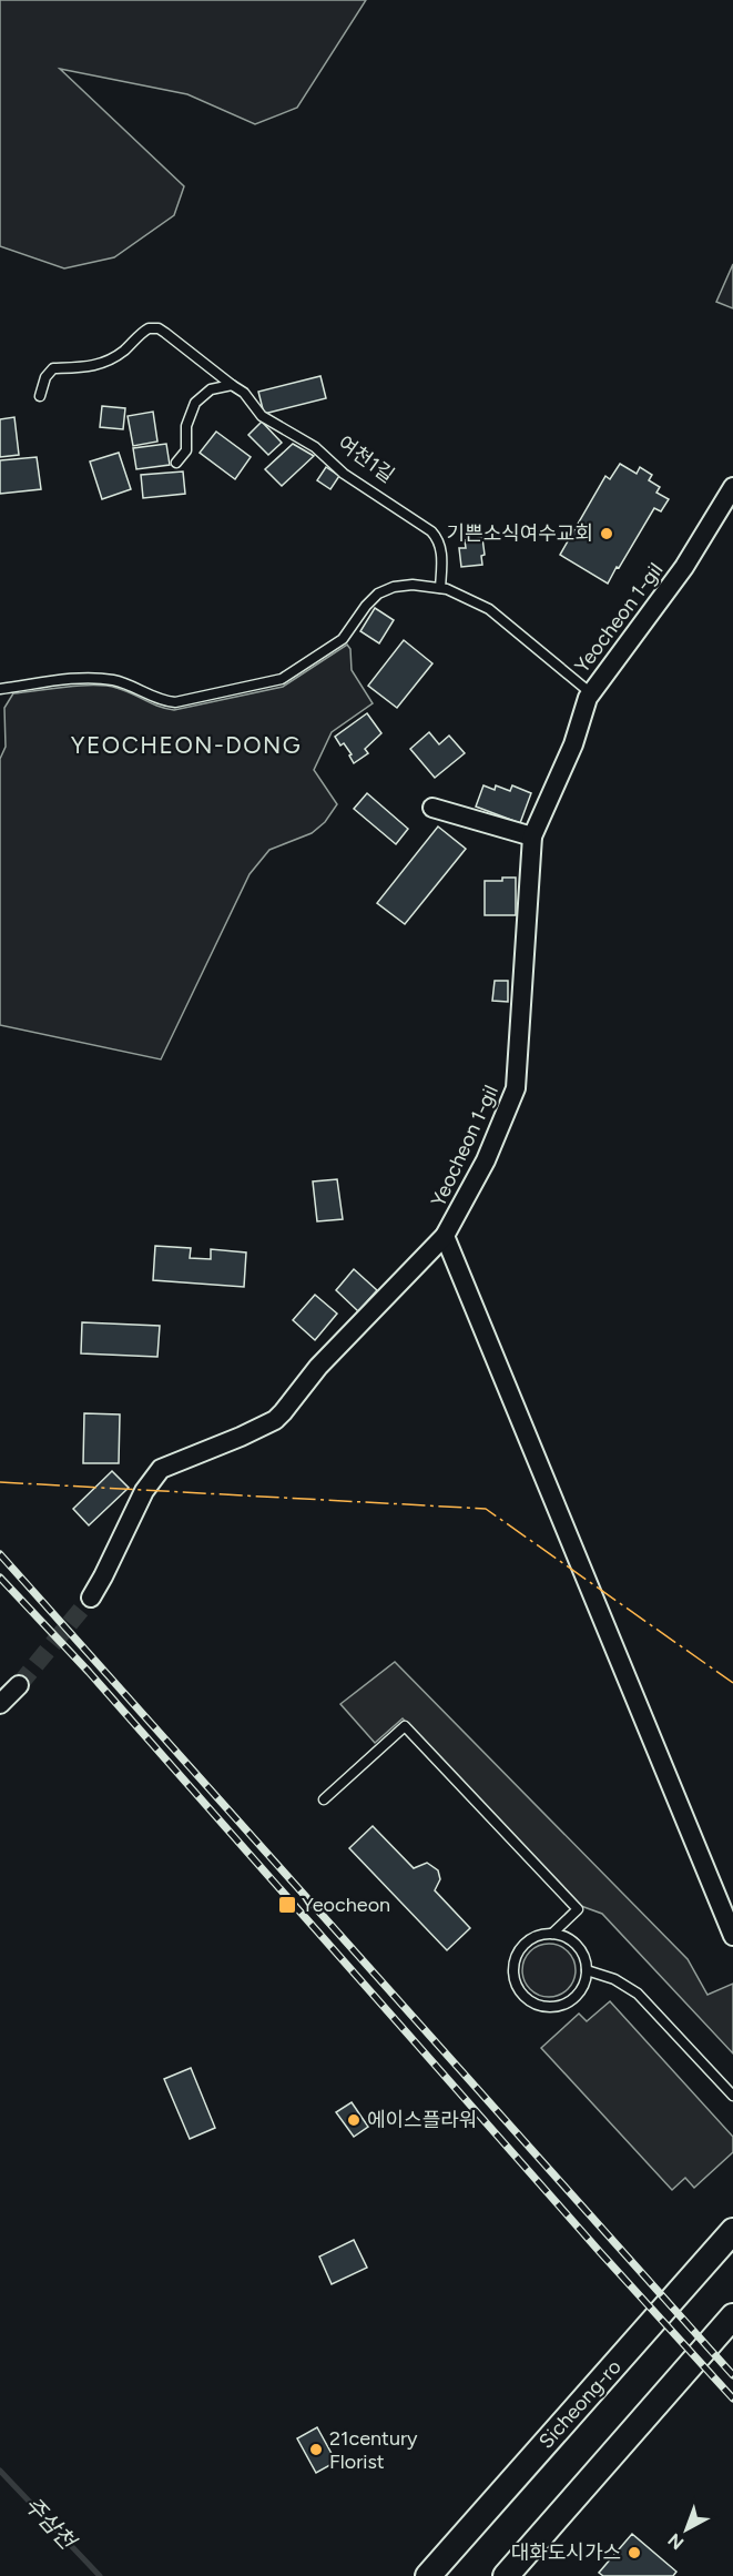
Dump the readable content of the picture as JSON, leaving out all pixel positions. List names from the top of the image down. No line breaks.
{"streets":{"street":["Yeocheon 1-gil","Sicheong-ro"],"lane":["여천1길"]},"districts":["YEOCHEON-DONG"],"water":["주삼천"],"places":{"other":["기쁜소식여수교회","에이스플라워","21century Florist","대화도시가스"],"transit":["Yeocheon"]},"north":"bottom left"}
